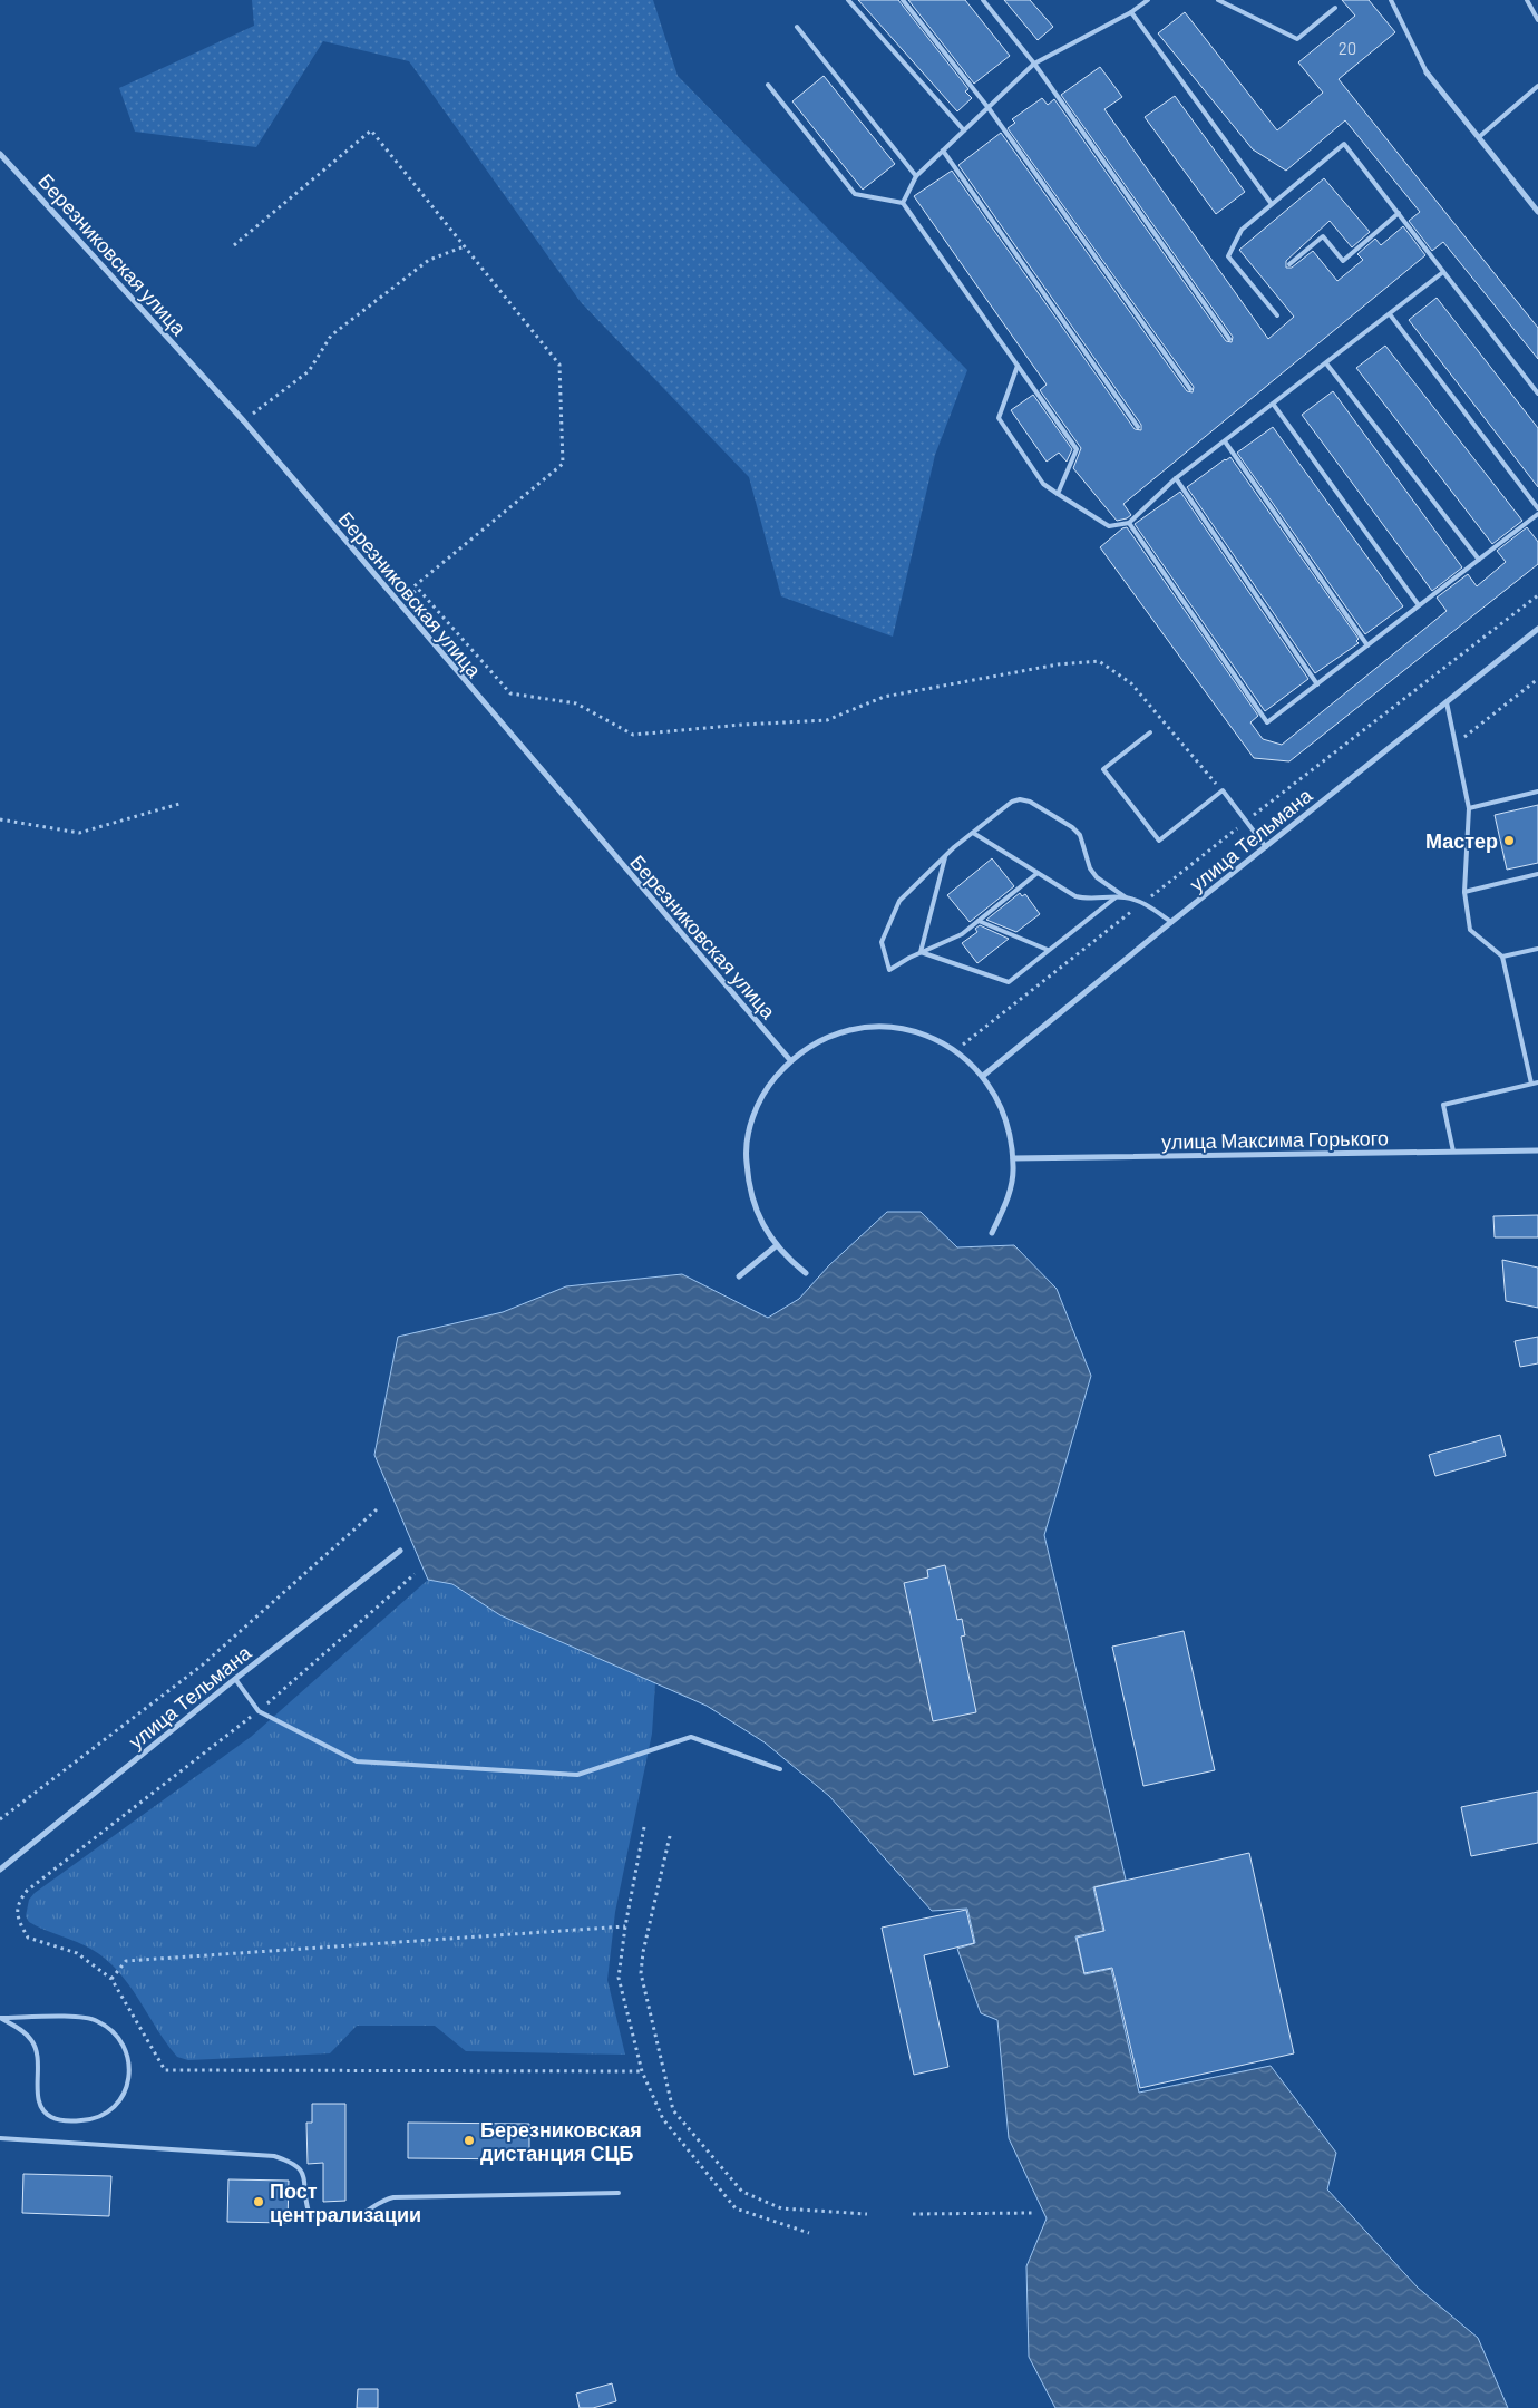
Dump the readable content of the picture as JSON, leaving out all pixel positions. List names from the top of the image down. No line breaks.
{"streets":{"street":["Березниковская улица","улица Тельмана","улица Максима Горького"]},"places":["Мастер","Березниковская дистанция СЦБ","Пост централизации"],"house_numbers":["20"]}
